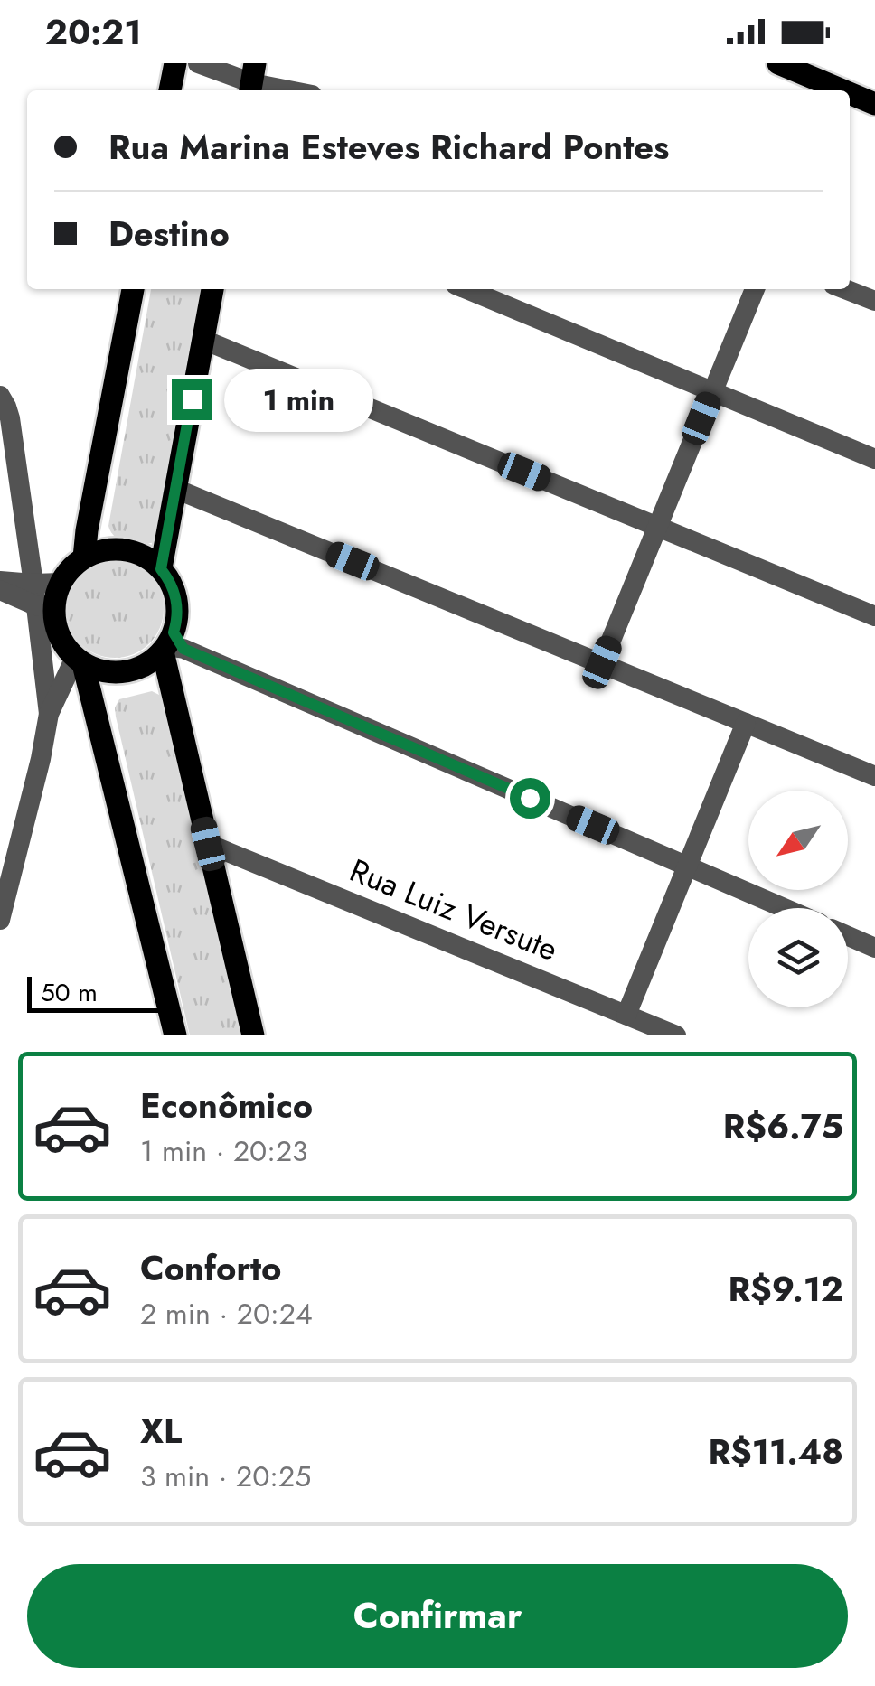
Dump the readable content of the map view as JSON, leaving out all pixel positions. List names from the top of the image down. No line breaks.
{"streets":{"street":["Rua Luiz Versute"]},"scale_bar":"50 m","north":"bottom left","page":{"status":"20:21","banner":["Rua Marina Esteves Richard Pontes","Destino"],"bubble":"1 min","scale":"50 m","list":[{"name":"Econômico","note":"1 min · 20:23","value":"R$6.75"},{"name":"Conforto","note":"2 min · 20:24","value":"R$9.12"},{"name":"XL","note":"3 min · 20:25","value":"R$11.48"}],"buttons":"Confirmar"}}
